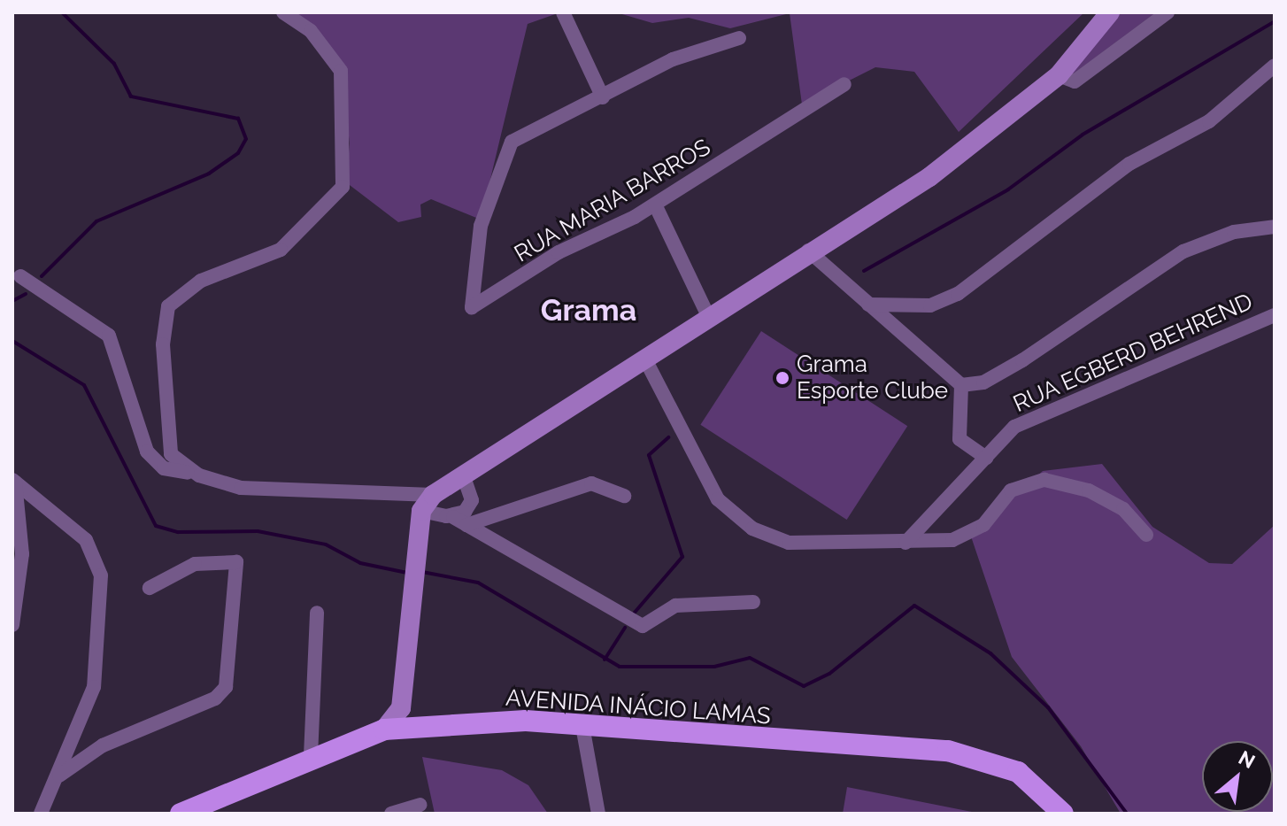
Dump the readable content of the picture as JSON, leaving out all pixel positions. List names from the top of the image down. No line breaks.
{"streets":{"main road":["AVENIDA INÁCIO LAMAS"],"street":["RUA MARIA BARROS","RUA EGBERD BEHREND"]},"districts":["Grama"],"places":["Grama Esporte Clube"],"north":"top right"}
